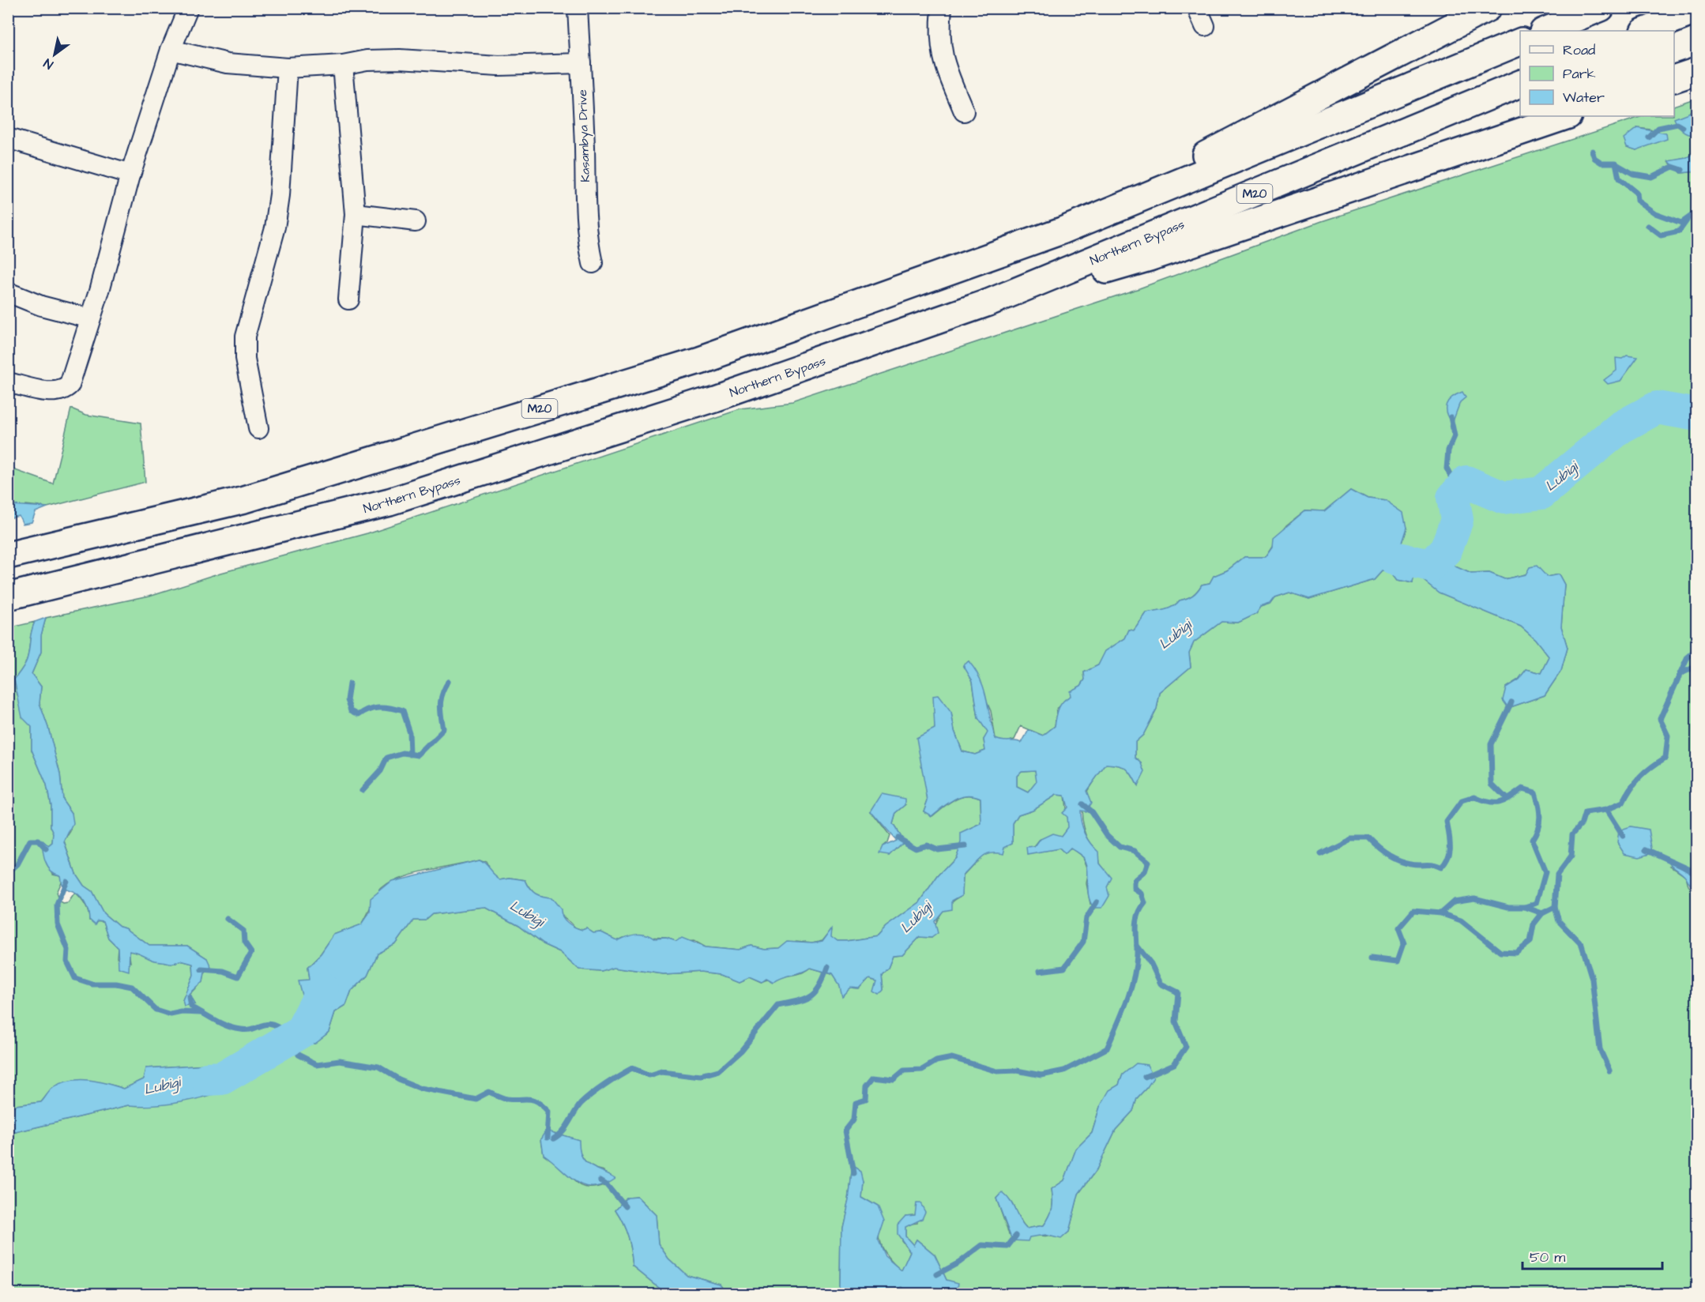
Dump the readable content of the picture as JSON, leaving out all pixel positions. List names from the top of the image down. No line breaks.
{"streets":{"highway":["M20","Northern Bypass"],"street":["Kasambya Drive"]},"water":["Lubigi"],"legend":["Road","Park","Water"],"scale_bar":"50 m","north":"bottom left"}
